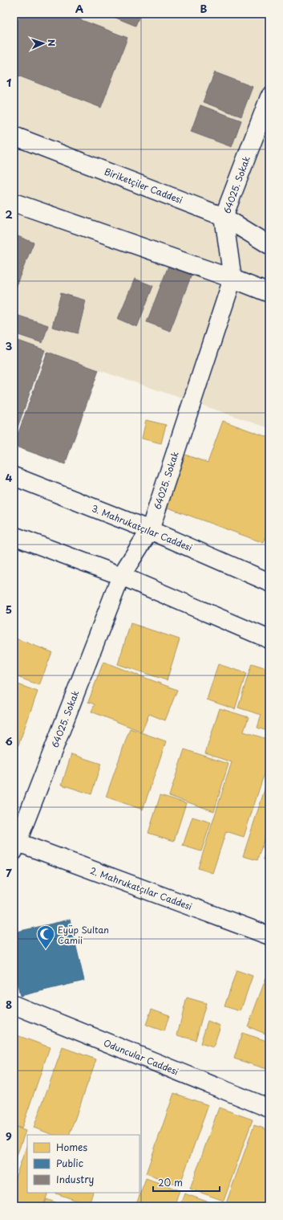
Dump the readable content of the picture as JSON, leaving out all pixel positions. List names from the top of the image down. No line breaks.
{"streets":{"street":["64025. Sokak","Biriketçiler Caddesi","3. Mahrukatçılar Caddesi","2. Mahrukatçılar Caddesi","Oduncular Caddesi"]},"crossings":[["64025. Sokak","Biriketçiler Caddesi"],["64025. Sokak","3. Mahrukatçılar Caddesi"],["64025. Sokak","2. Mahrukatçılar Caddesi"]],"places":{"mosque":["Eyüp Sultan Camii"]},"legend":["Homes","Public","Industry"],"scale_bar":"20 m","north":"right","grid":{"columns":["A","B"],"rows":["1","2","3","4","5","6","7","8","9"]}}
